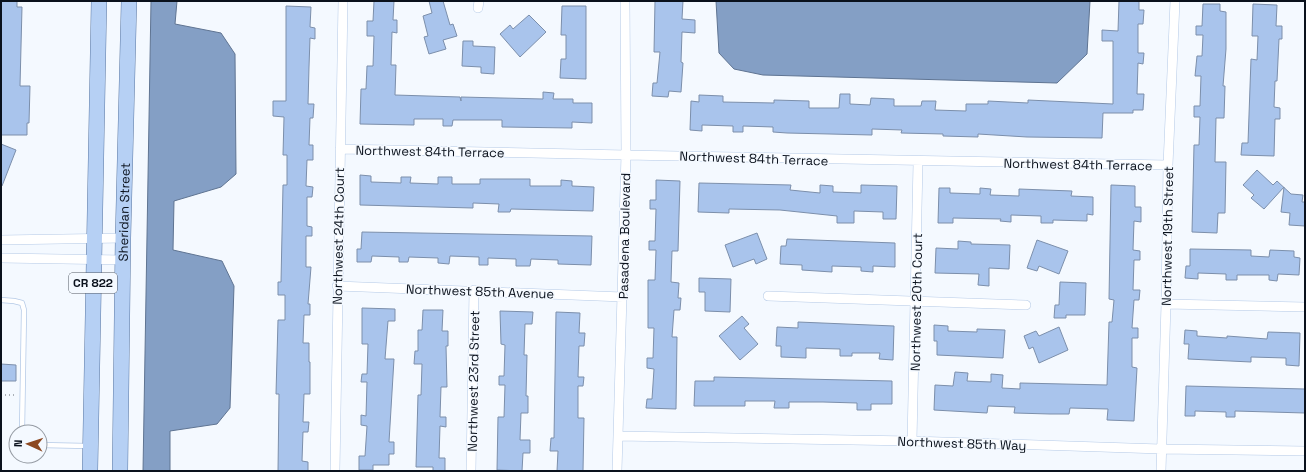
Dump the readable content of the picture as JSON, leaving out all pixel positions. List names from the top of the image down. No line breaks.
{"streets":{"main road":["Sheridan Street","CR 822"],"street":["Northwest 84th Terrace","Northwest 24th Court","Pasadena Boulevard","Northwest 19th Street","Northwest 85th Avenue","Northwest 20th Court","Northwest 23rd Street","Northwest 85th Way"]},"crossings":[["Northwest 84th Terrace","Northwest 24th Court"],["Northwest 84th Terrace","Pasadena Boulevard"],["Northwest 84th Terrace","Northwest 19th Street"],["Northwest 84th Terrace","Northwest 20th Court"],["Northwest 24th Court","Northwest 85th Avenue"],["Pasadena Boulevard","Northwest 85th Avenue"],["Pasadena Boulevard","Northwest 85th Way"],["Northwest 19th Street","Northwest 85th Way"],["Northwest 85th Avenue","Northwest 23rd Street"],["Northwest 20th Court","Northwest 85th Way"]],"north":"left"}
